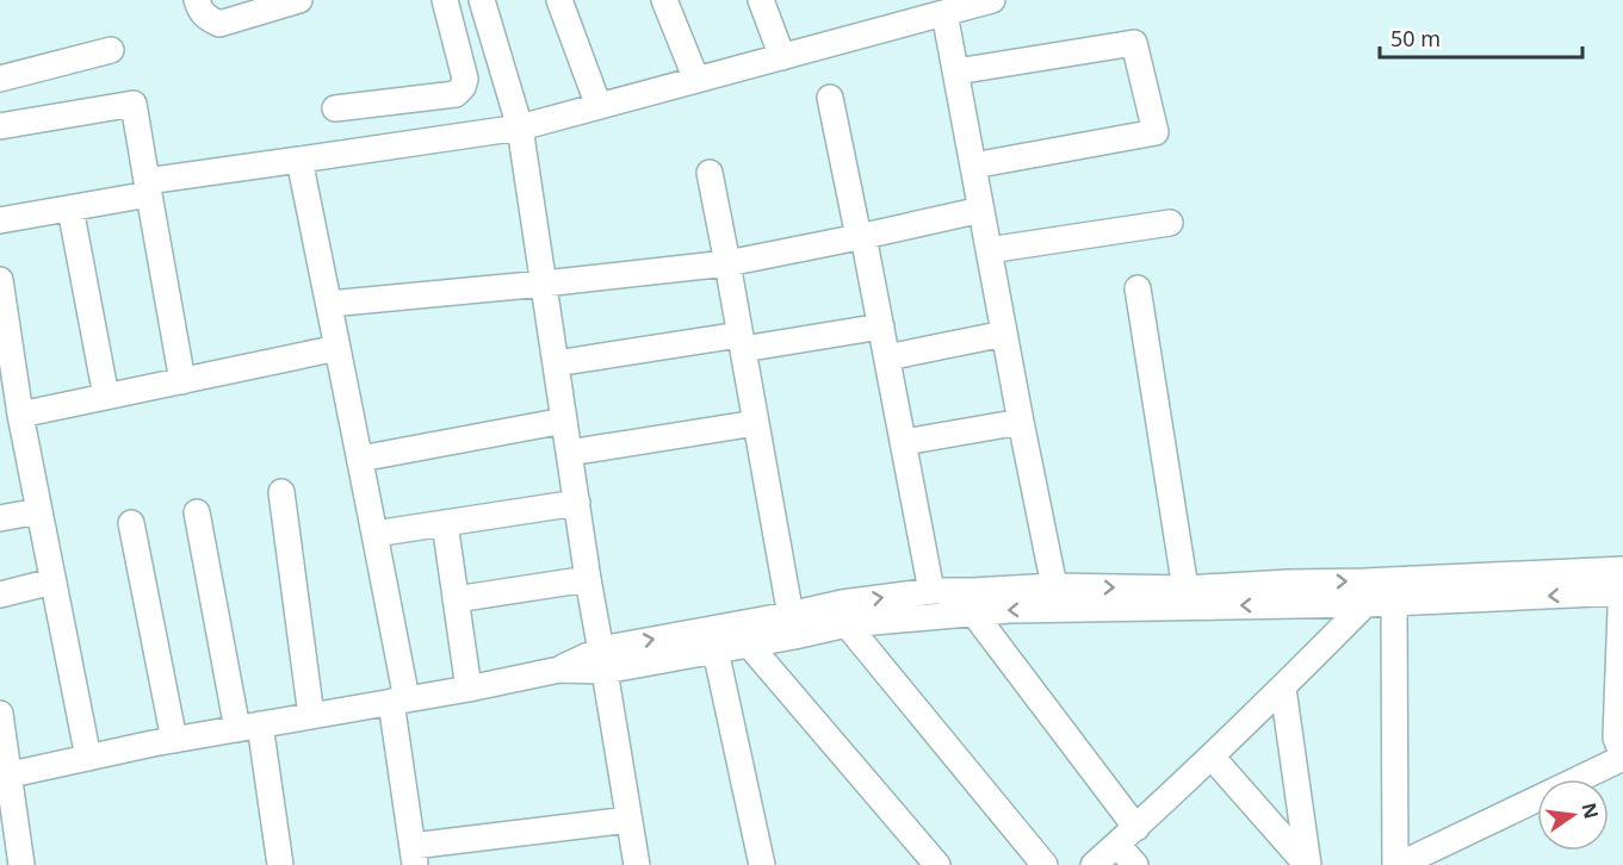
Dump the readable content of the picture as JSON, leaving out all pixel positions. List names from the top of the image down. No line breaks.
{"scale_bar":"50 m","north":"right"}
